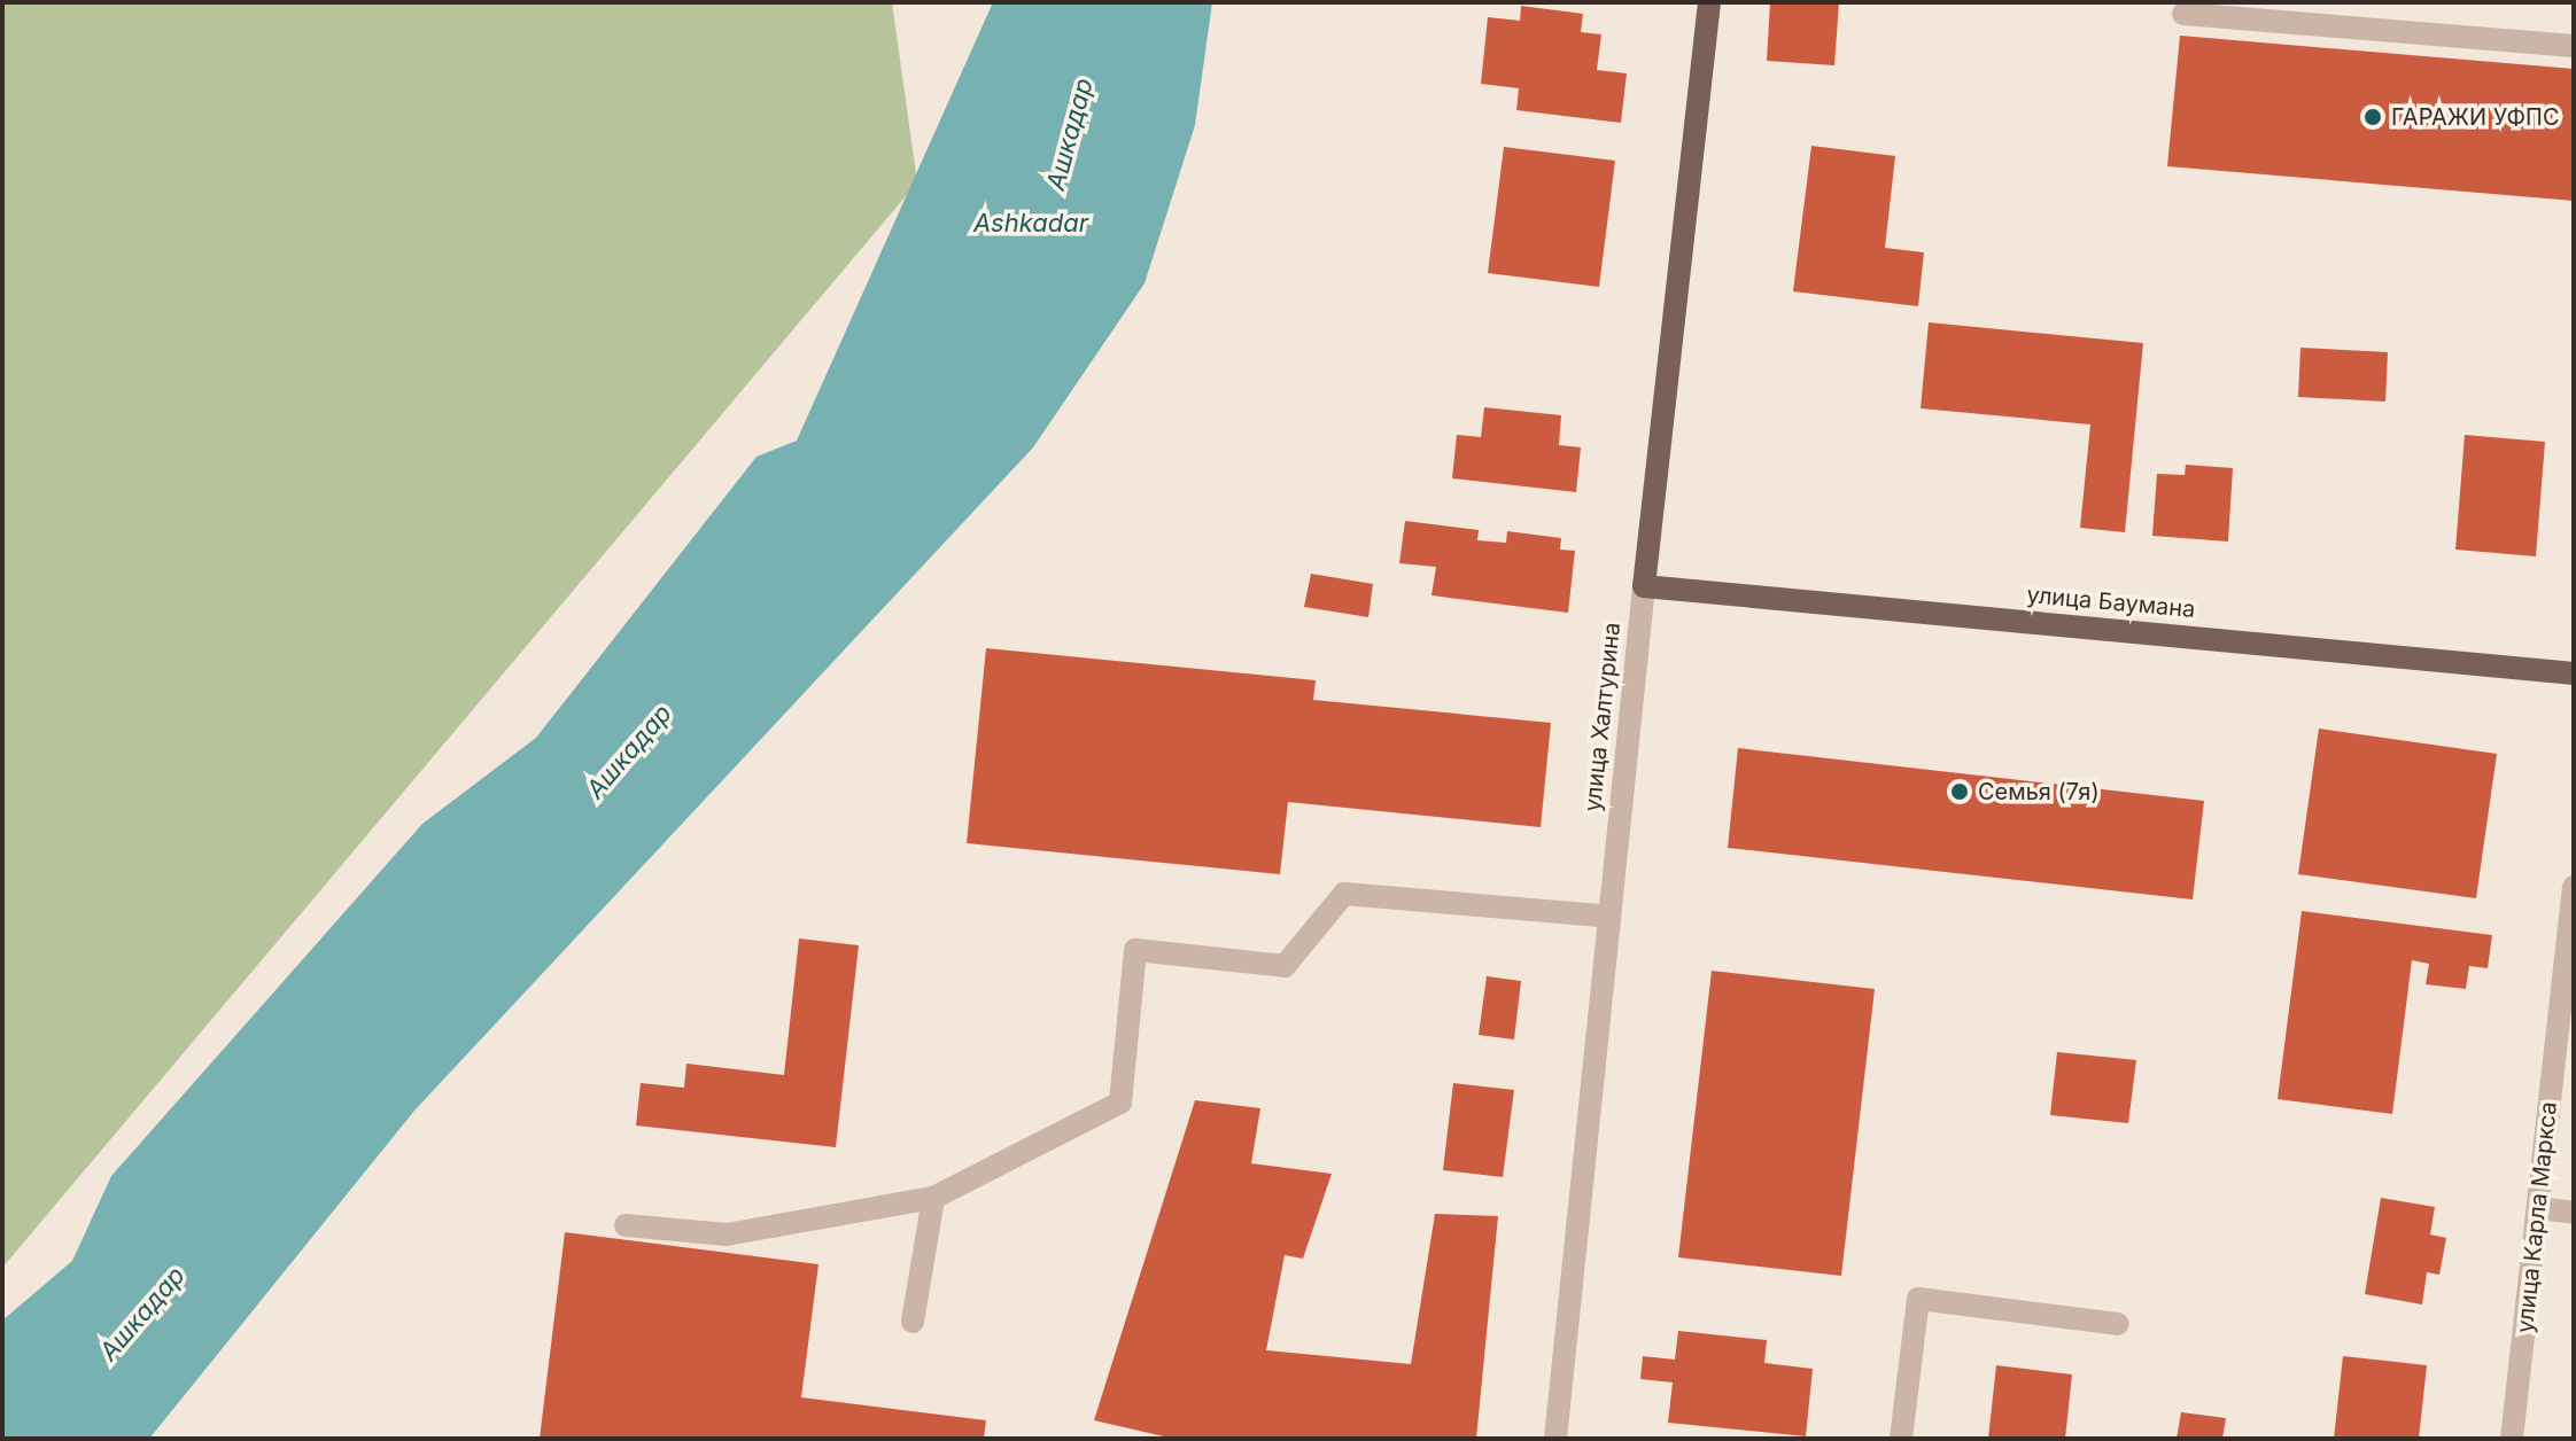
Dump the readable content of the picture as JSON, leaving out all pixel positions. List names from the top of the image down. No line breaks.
{"streets":{"main road":["улица Баумана","улица Халтурина"],"street":["улица Карла Маркса"]},"crossings":[["улица Баумана","улица Халтурина"]],"water":["Ашкадар","Ashkadar"],"places":["ГАРАЖИ УФПС","Семья (7я)"]}
